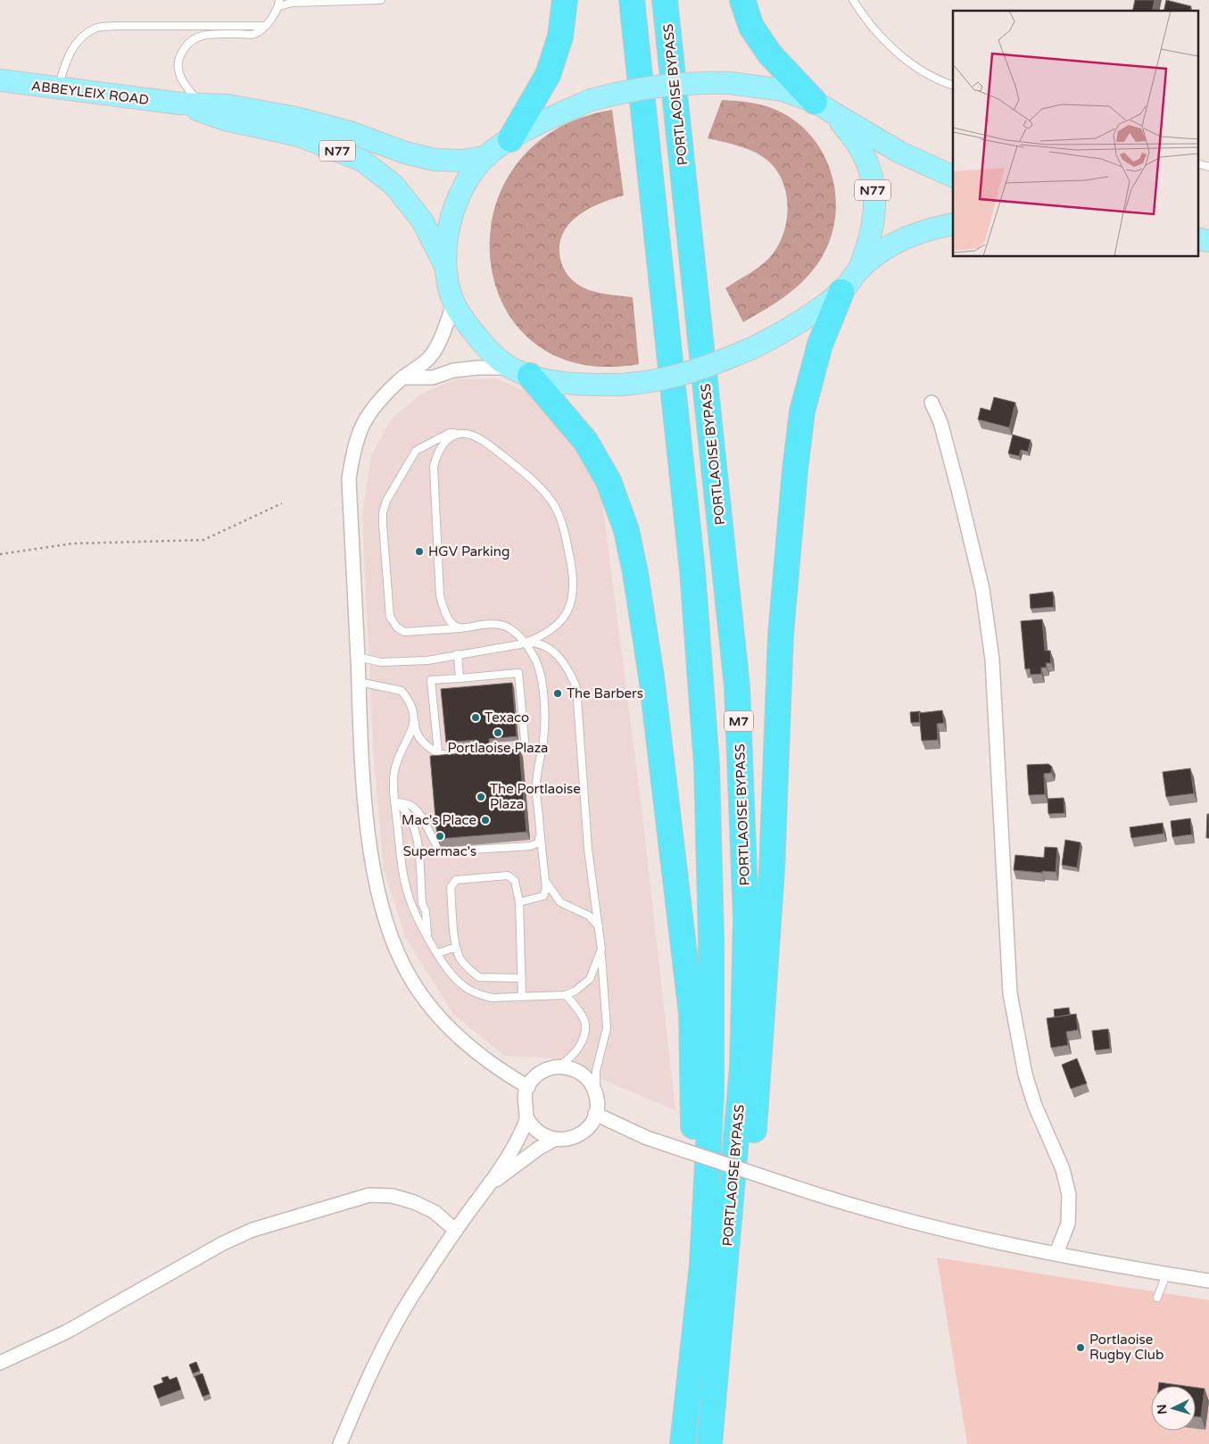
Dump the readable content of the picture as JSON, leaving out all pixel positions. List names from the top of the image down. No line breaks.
{"streets":{"highway":["PORTLAOISE BYPASS","M7"],"main road":["ABBEYLEIX ROAD","N77"]},"crossings":[["ABBEYLEIX ROAD","N77"]],"places":["HGV Parking","The Barbers","Texaco","Portlaoise Plaza","The Portlaoise Plaza","Mac's Place","Supermac's","Portlaoise Rugby Club"],"north":"left"}
